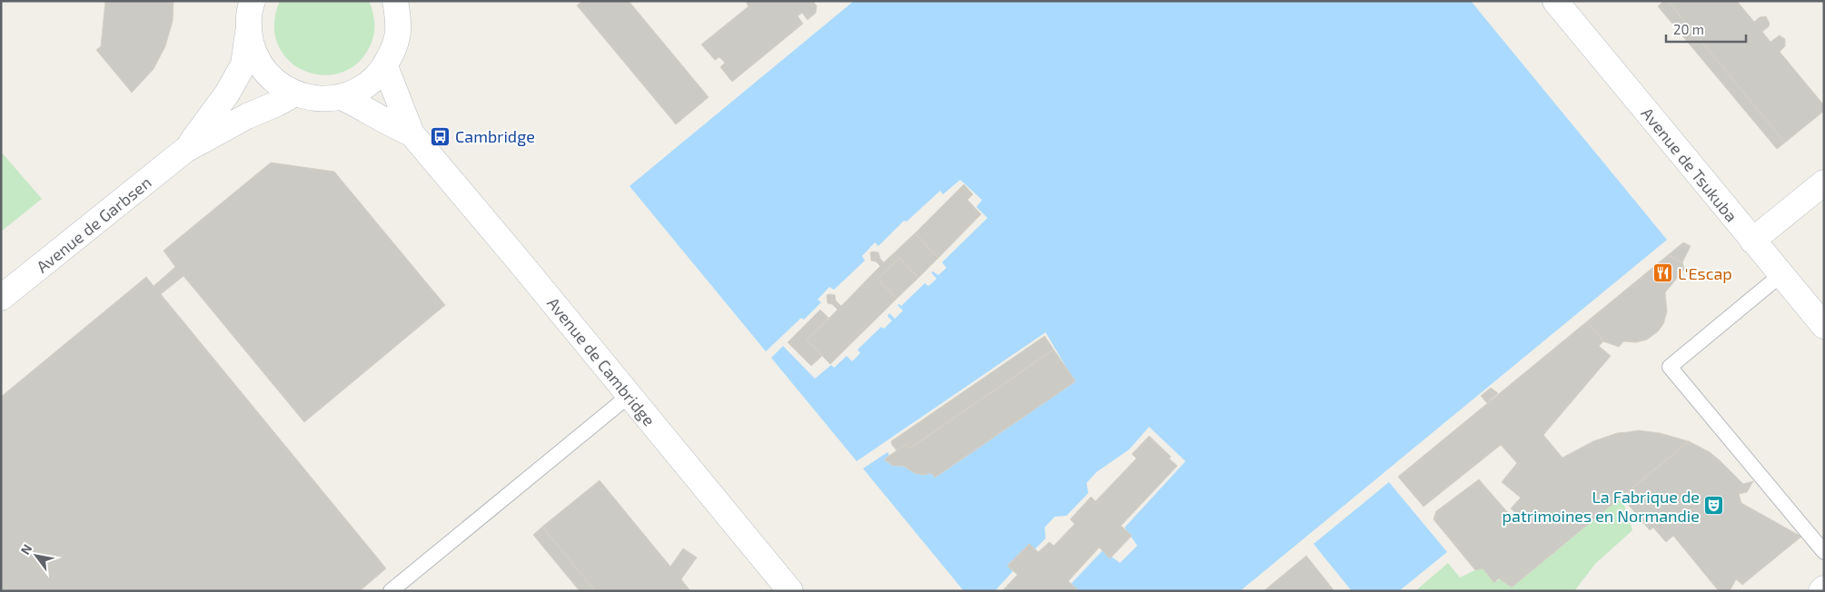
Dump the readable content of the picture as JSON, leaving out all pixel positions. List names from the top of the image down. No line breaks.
{"streets":{"street":["Avenue de Tsukuba","Avenue de Garbsen","Avenue de Cambridge"]},"crossings":[["Avenue de Garbsen","Avenue de Cambridge"]],"places":{"bus stop":["Cambridge"],"restaurant":["L'Escap"],"theatre":["La Fabrique de patrimoines en Normandie"]},"scale_bar":"20 m","north":"top left"}
